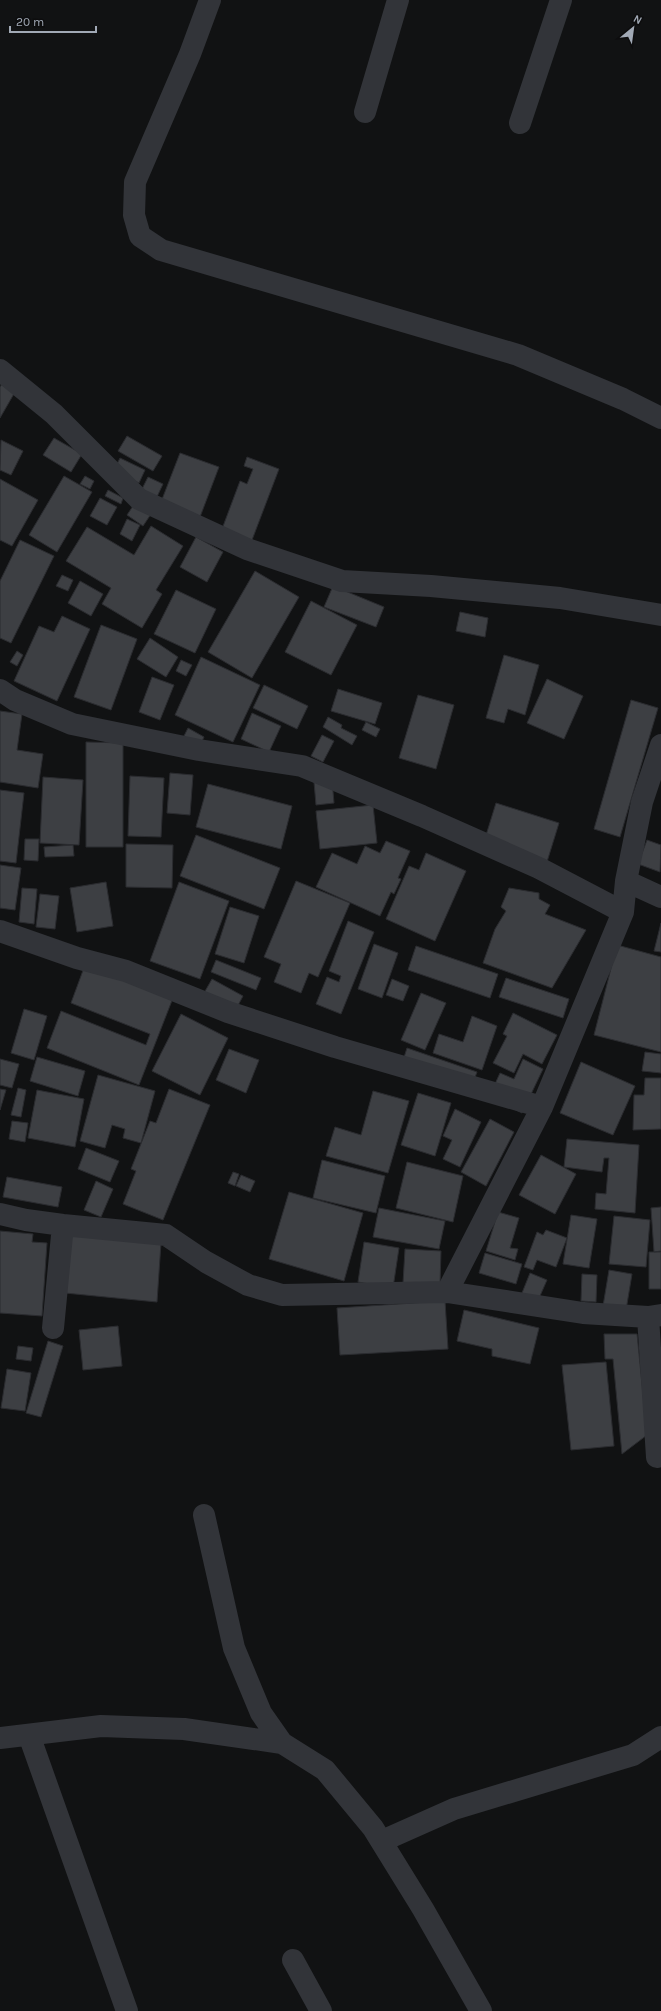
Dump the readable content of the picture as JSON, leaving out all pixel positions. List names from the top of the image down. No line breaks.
{"scale_bar":"20 m","north":"top right"}
